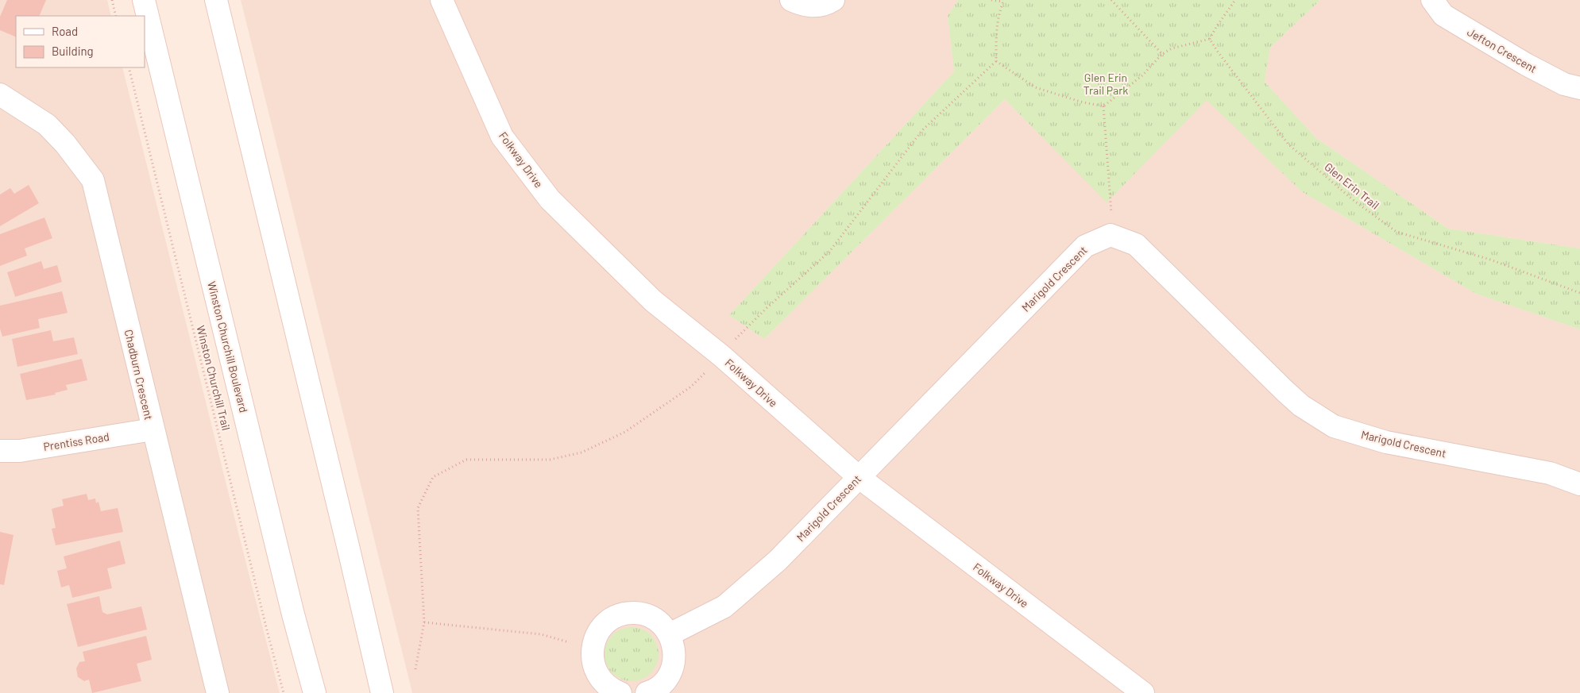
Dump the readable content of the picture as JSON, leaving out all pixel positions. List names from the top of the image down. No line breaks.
{"streets":{"street":["Jefton Crescent","Folkway Drive","Marigold Crescent","Winston Churchill Boulevard","Chadburn Crescent","Prentiss Road"],"path":["Glen Erin Trail","Winston Churchill Trail"]},"crossings":[["Folkway Drive","Marigold Crescent"],["Chadburn Crescent","Prentiss Road"]],"parks":["Glen Erin Trail Park"],"legend":["Road","Building"]}
